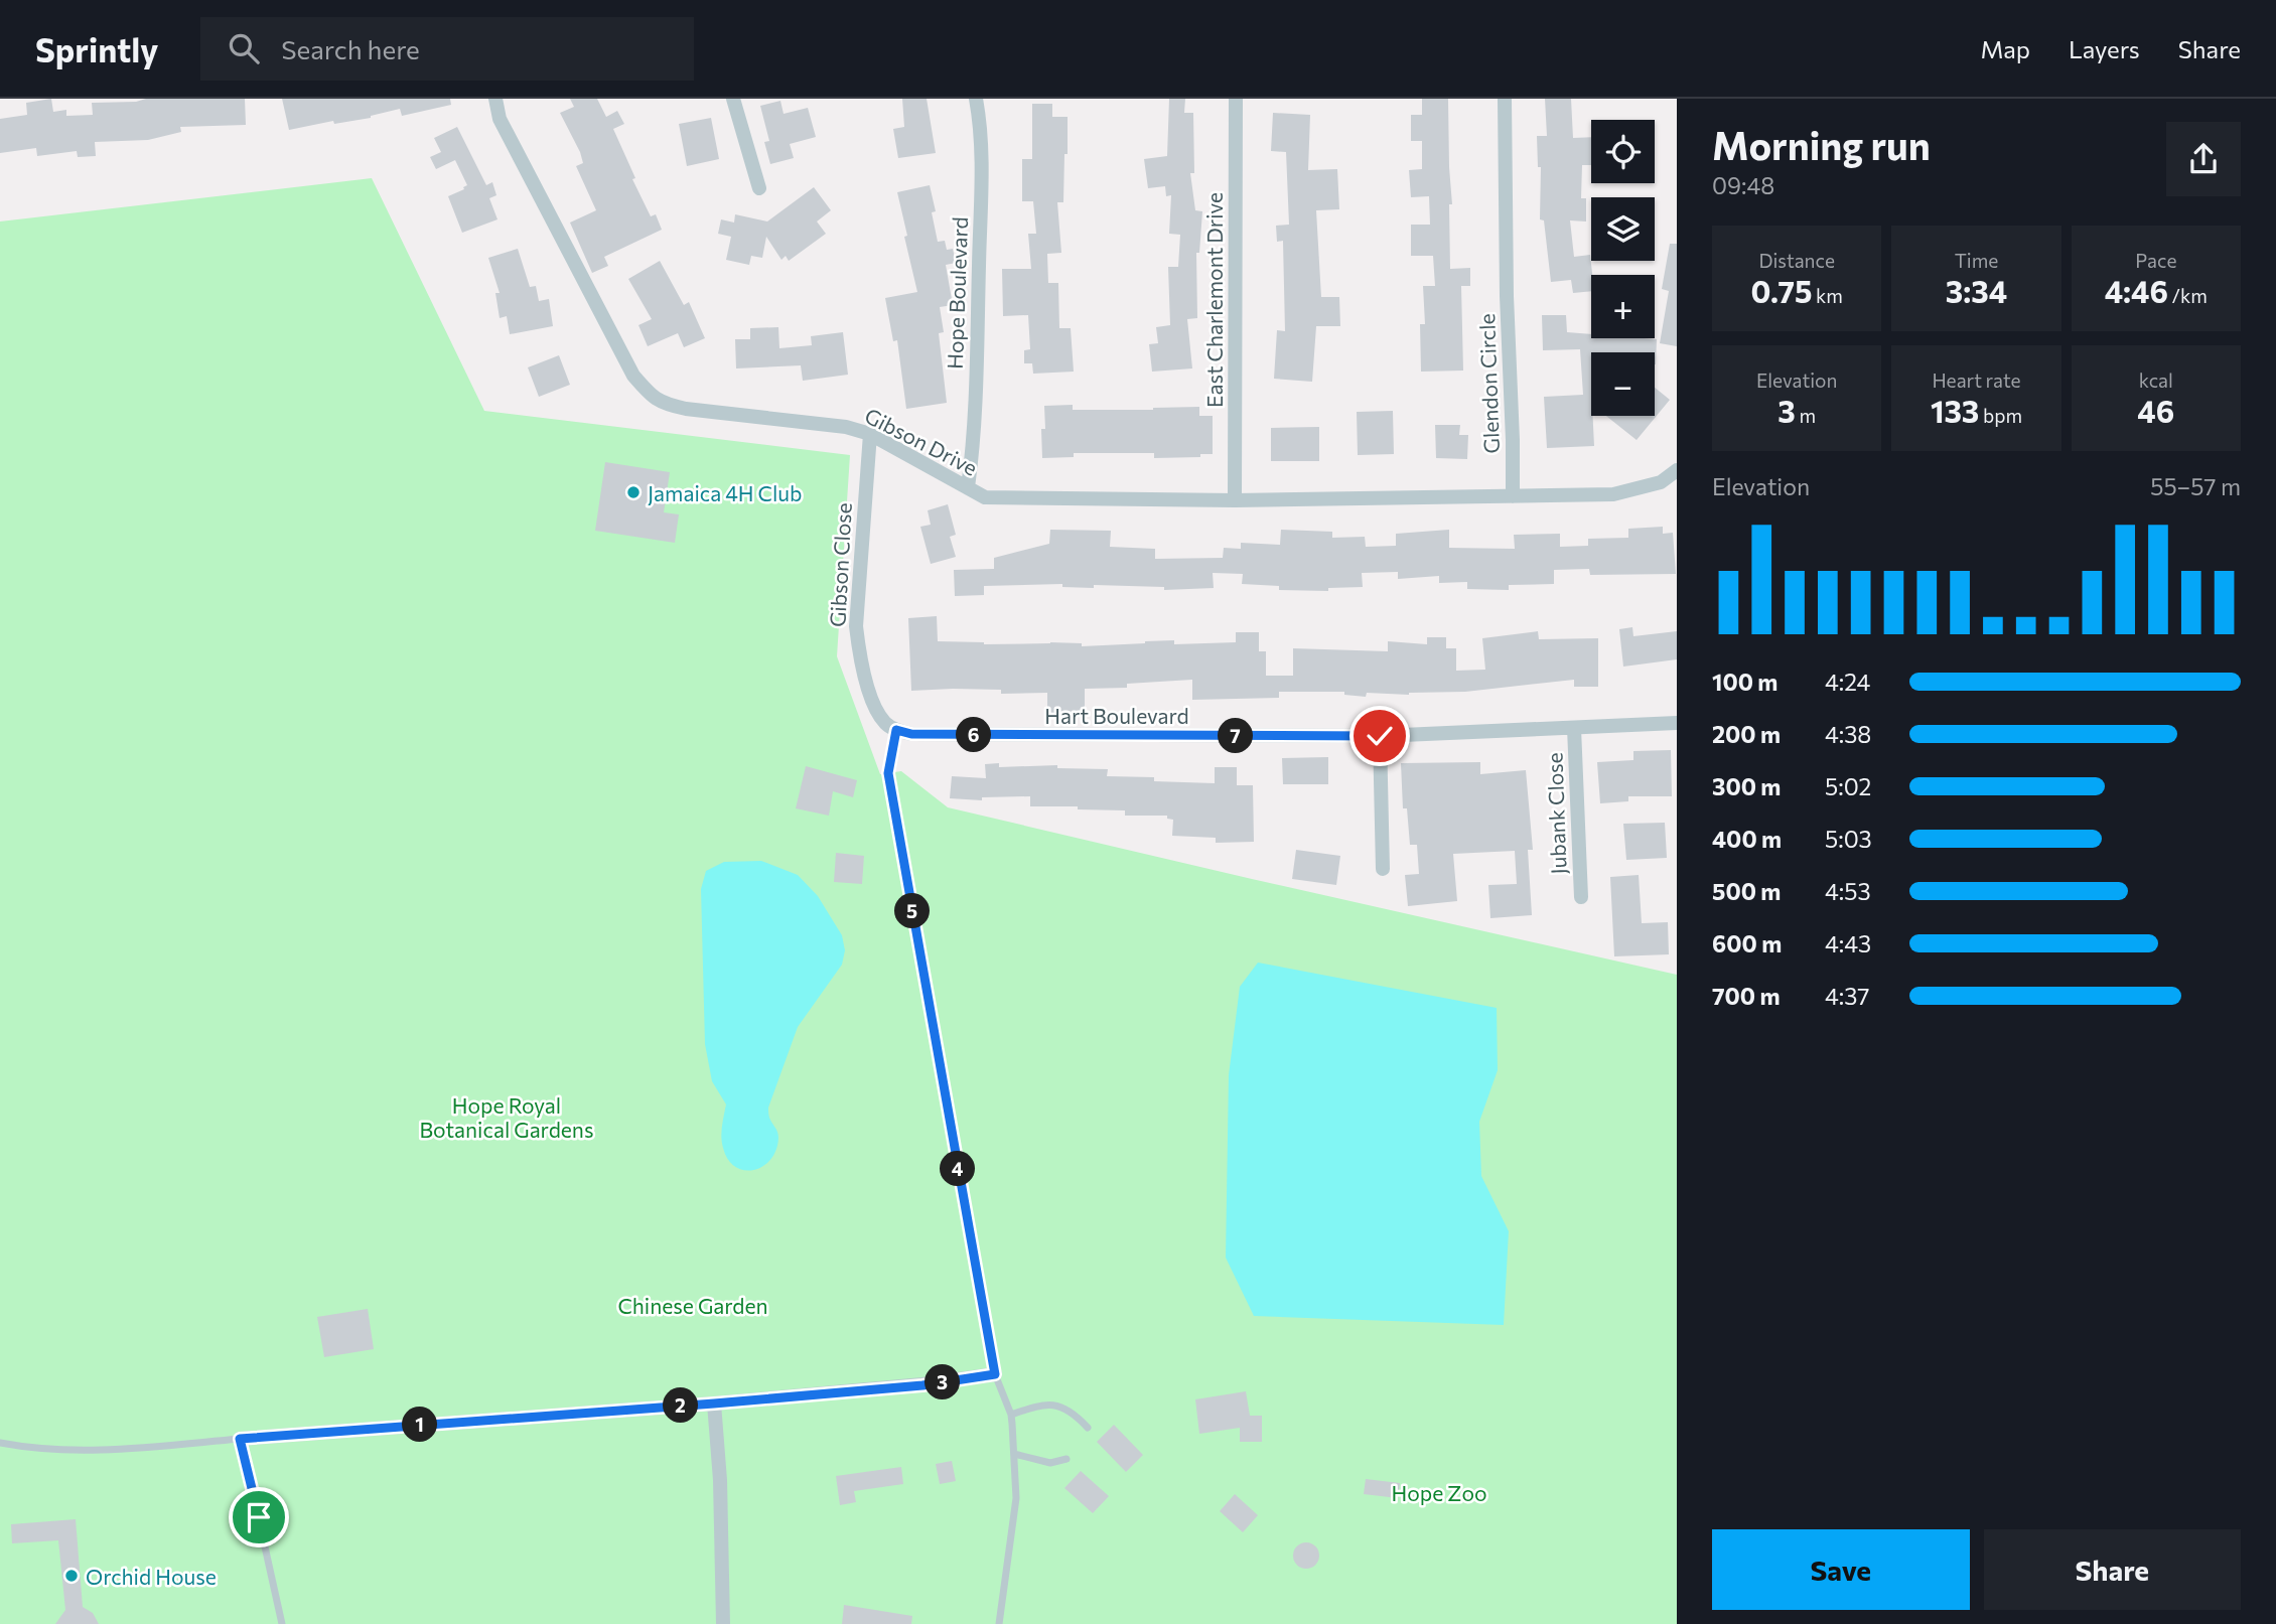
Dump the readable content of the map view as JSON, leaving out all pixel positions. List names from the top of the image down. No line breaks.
{"streets":{"street":["Hope Boulevard","East Charlemont Drive","Glendon Circle","Gibson Drive","Gibson Close","Hart Boulevard","Jubank Close"]},"crossings":[["Hope Boulevard","Gibson Drive"],["East Charlemont Drive","Gibson Drive"],["Glendon Circle","Gibson Drive"],["Gibson Drive","Gibson Close"],["Gibson Close","Hart Boulevard"],["Hart Boulevard","Jubank Close"]],"parks":["Hope Royal Botanical Gardens","Chinese Garden","Hope Zoo"],"places":["Jamaica 4H Club","Orchid House"],"page":{"header":"Sprintly","search":"Search here","nav":["Map","Layers","Share"],"heading":["Morning run","09:48"],"map_buttons":["+","−"],"stats":[["Distance","0.75 km"],["Time","3:34"],["Pace","4:46 /km"],["Elevation","3 m"],["Heart rate","133 bpm"],["kcal","46"]],"chart":["Elevation","55–57 m"],"list":[{"name":"100 m","note":"4:24"},{"name":"200 m","note":"4:38"},{"name":"300 m","note":"5:02"},{"name":"400 m","note":"5:03"},{"name":"500 m","note":"4:53"},{"name":"600 m","note":"4:43"},{"name":"700 m","note":"4:37"}],"pins":["6","7","5","4","3","2","1"],"buttons":["Save","Share"]}}
